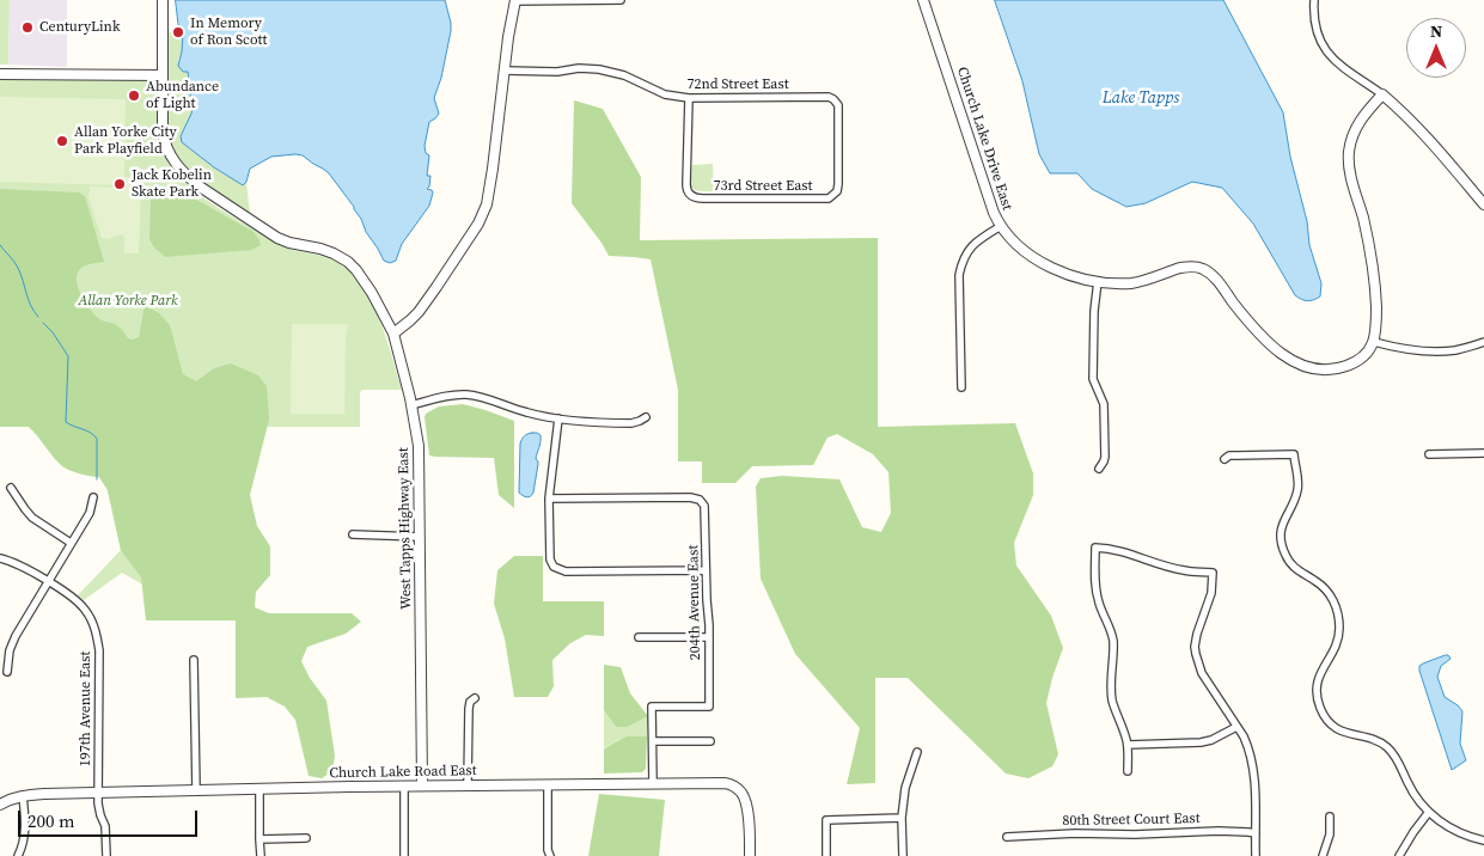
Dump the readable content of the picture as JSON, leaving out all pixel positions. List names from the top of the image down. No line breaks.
{"streets":{"street":["72nd Street East","Church Lake Drive East","73rd Street East","West Tapps Highway East","204th Avenue East","197th Avenue East","Church Lake Road East","80th Street Court East"]},"crossings":[["72nd Street East","73rd Street East"],["West Tapps Highway East","Church Lake Road East"],["197th Avenue East","Church Lake Road East"]],"water":["Lake Tapps"],"parks":["Allan Yorke Park"],"places":["CenturyLink","In Memory of Ron Scott","Abundance of Light","Allan Yorke City Park Playfield","Jack Kobelin Skate Park"],"scale_bar":"200 m","north":"top"}
